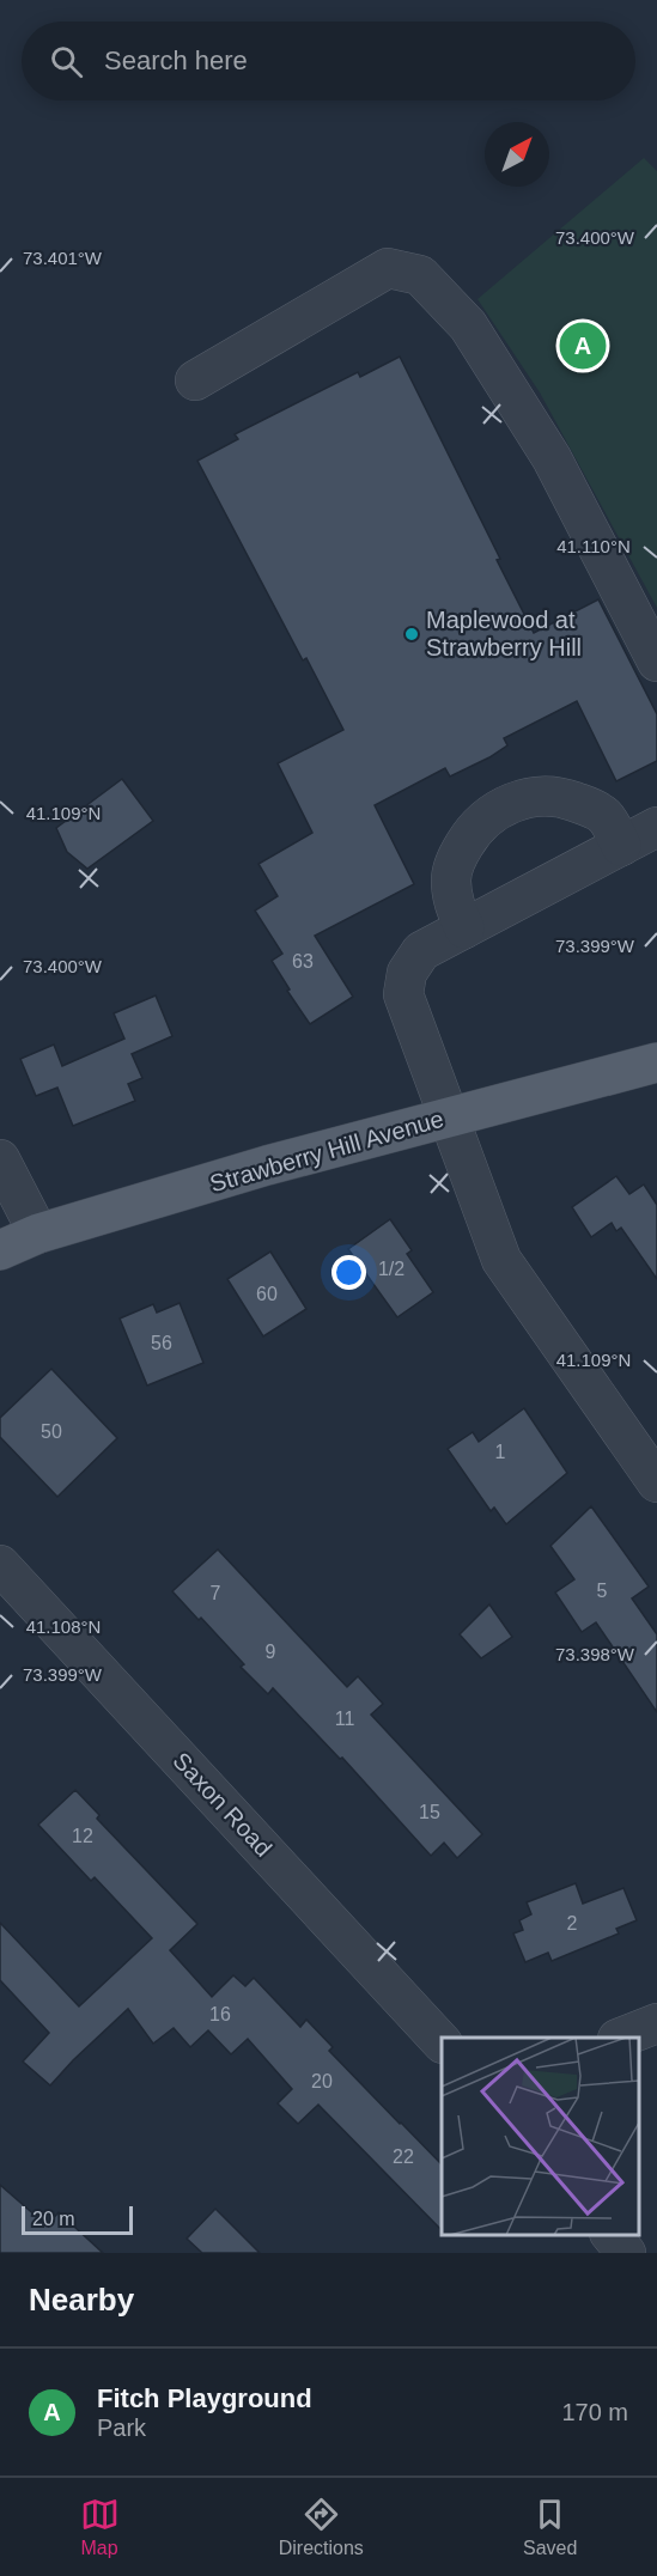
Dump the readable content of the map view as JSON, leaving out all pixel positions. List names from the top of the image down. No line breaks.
{"streets":{"main road":["Strawberry Hill Avenue"],"street":["Saxon Road"]},"places":["Maplewood at Strawberry Hill"],"house_numbers":["63","1/2","60","56","50","1","5","7","9","11","15","12","2","16","20","22"],"scale_bar":"20 m","north":"top right","page":{"search":"Search here","pins":"A","scale":"20 m","heading":"Nearby","list":[{"mark":"A","name":"Fitch Playground","note":"Park","value":"170 m"}],"nav":["Map","Directions","Saved"]},"coordinates":["73.400°W","73.401°W","41.110°N","41.109°N","73.399°W","41.108°N","73.398°W"]}
